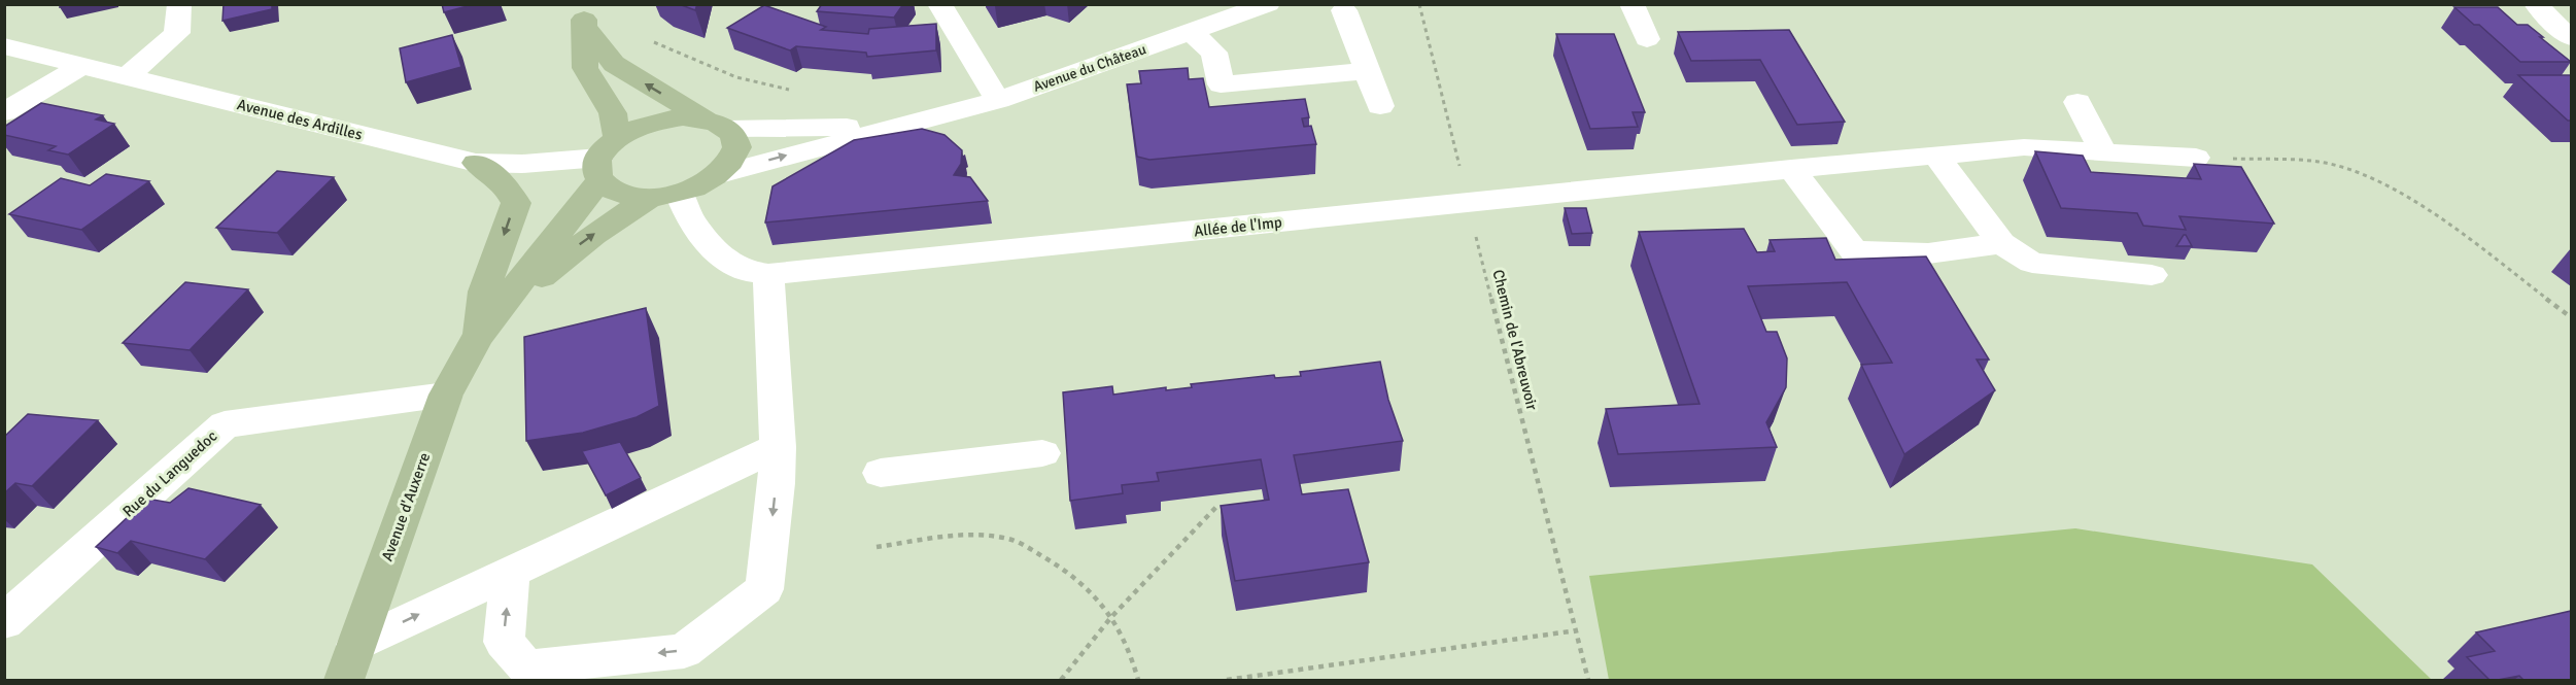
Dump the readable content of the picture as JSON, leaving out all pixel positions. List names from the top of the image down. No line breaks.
{"streets":{"main road":["Avenue d'Auxerre"],"street":["Avenue du Château","Avenue des Ardilles","Allée de l'Imp","Rue du Languedoc"],"path":["Chemin de l'Abreuvoir"]},"crossings":[["Avenue du Château","Avenue d'Auxerre"],["Avenue des Ardilles","Avenue d'Auxerre"],["Allée de l'Imp","Chemin de l'Abreuvoir"],["Allée de l'Imp","Avenue d'Auxerre"],["Rue du Languedoc","Avenue d'Auxerre"]]}
